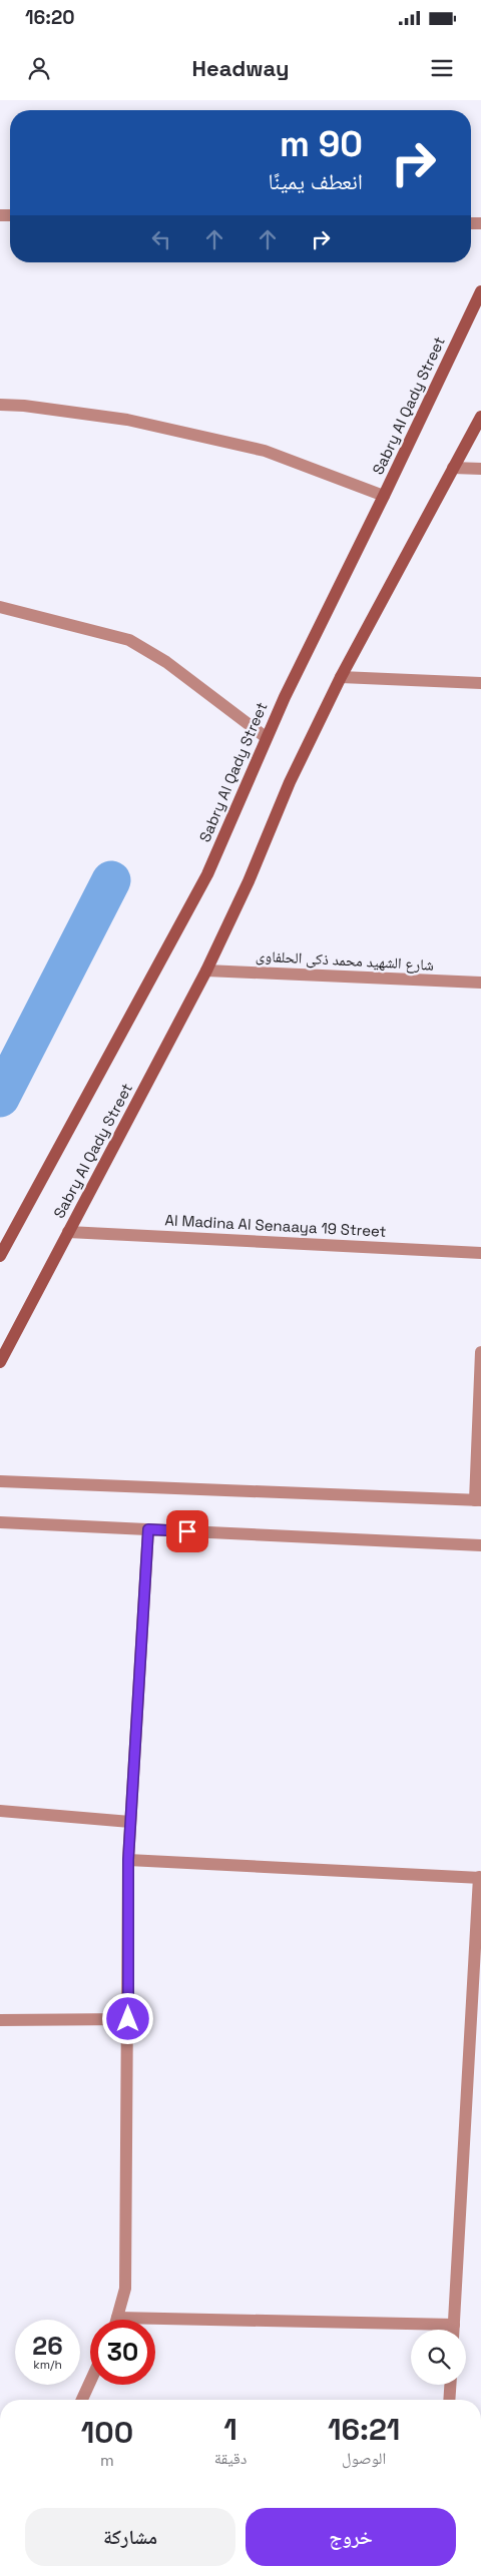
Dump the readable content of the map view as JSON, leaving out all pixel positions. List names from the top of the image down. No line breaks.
{"streets":{"street":["Sabry Al Qady Street","شارع الشهيد محمد ذكى الحلفاوى","Al Madina Al Senaaya 19 Street"]},"crossings":[["Sabry Al Qady Street","شارع الشهيد محمد ذكى الحلفاوى"],["Sabry Al Qady Street","Al Madina Al Senaaya 19 Street"]],"page":{"status":"16:20","header":"Headway","turn":["90 m","انعطف يمينًا"],"speed":"26 km/h","limit":"30","eta":["16:21","الوصول","1","دقيقة","100","m"],"buttons":["خروج","مشاركة"]}}
